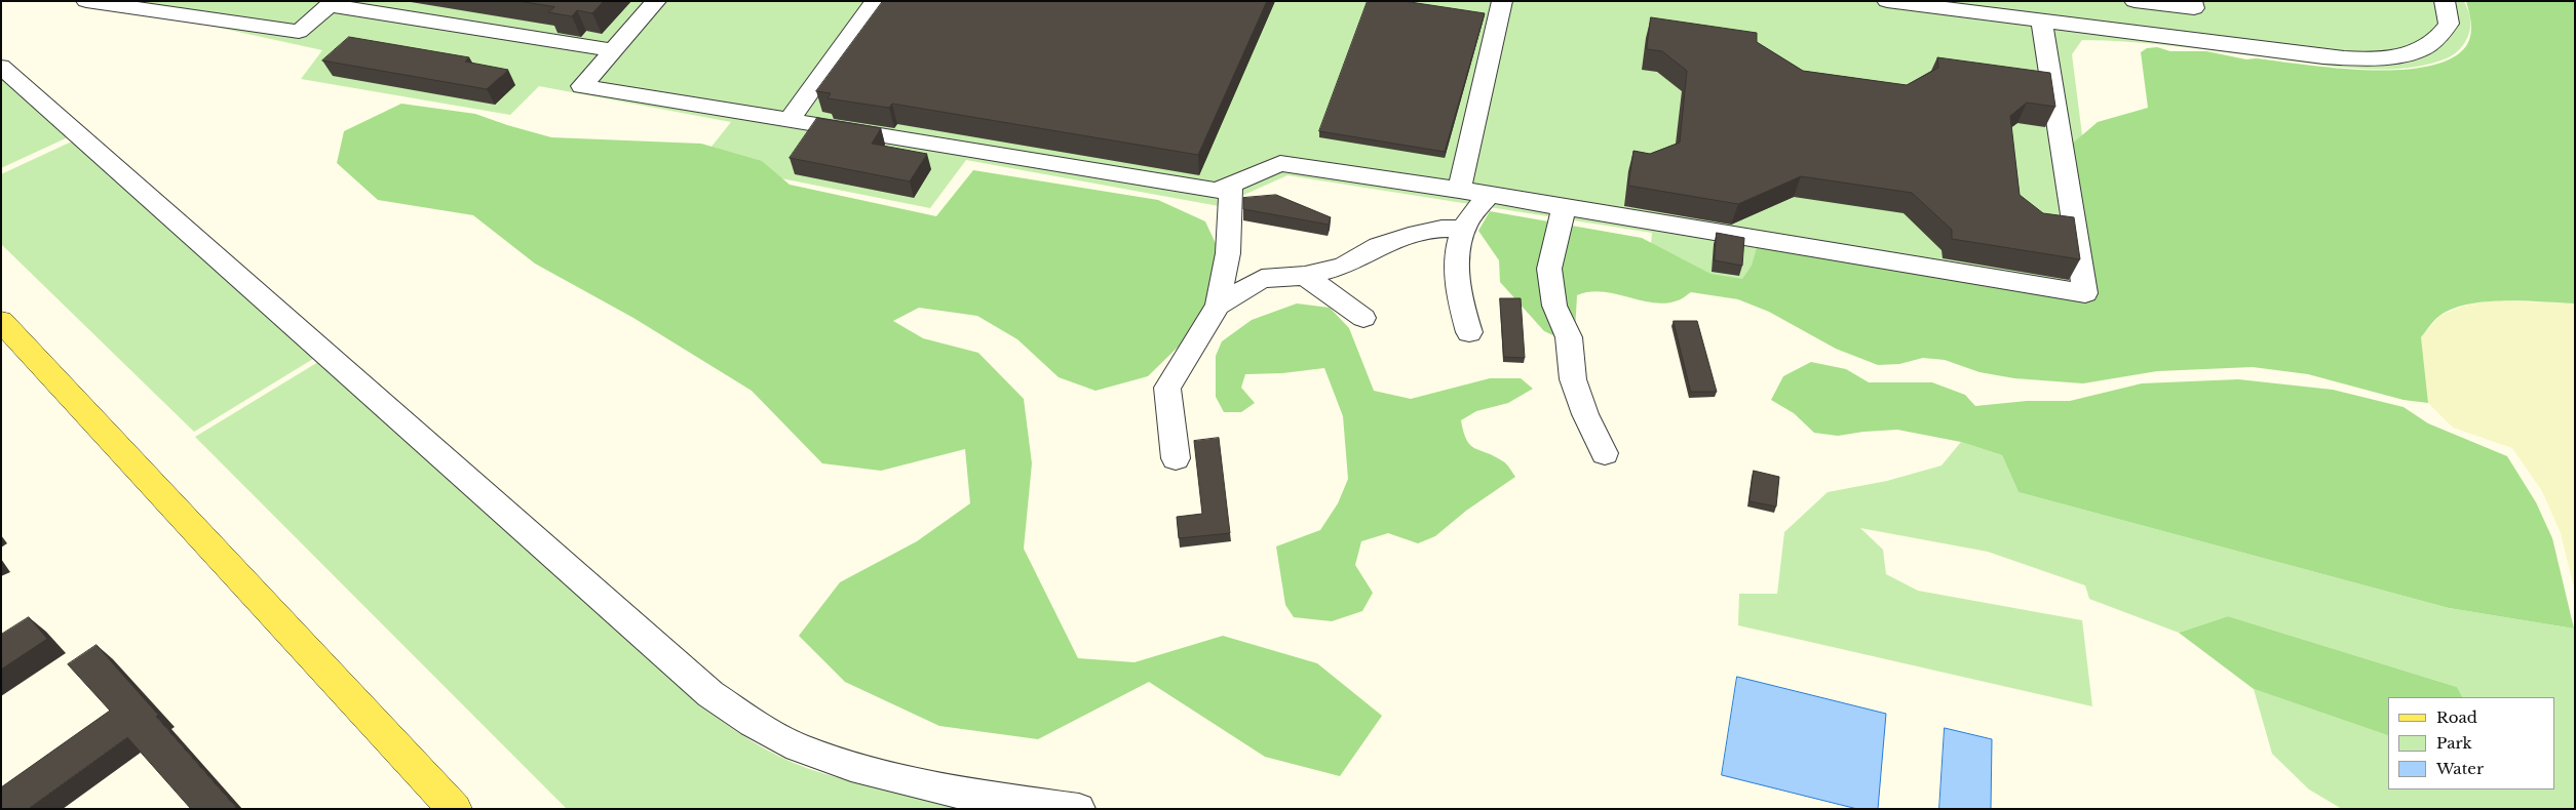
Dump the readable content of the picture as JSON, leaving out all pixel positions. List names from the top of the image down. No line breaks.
{"legend":["Road","Park","Water"]}
